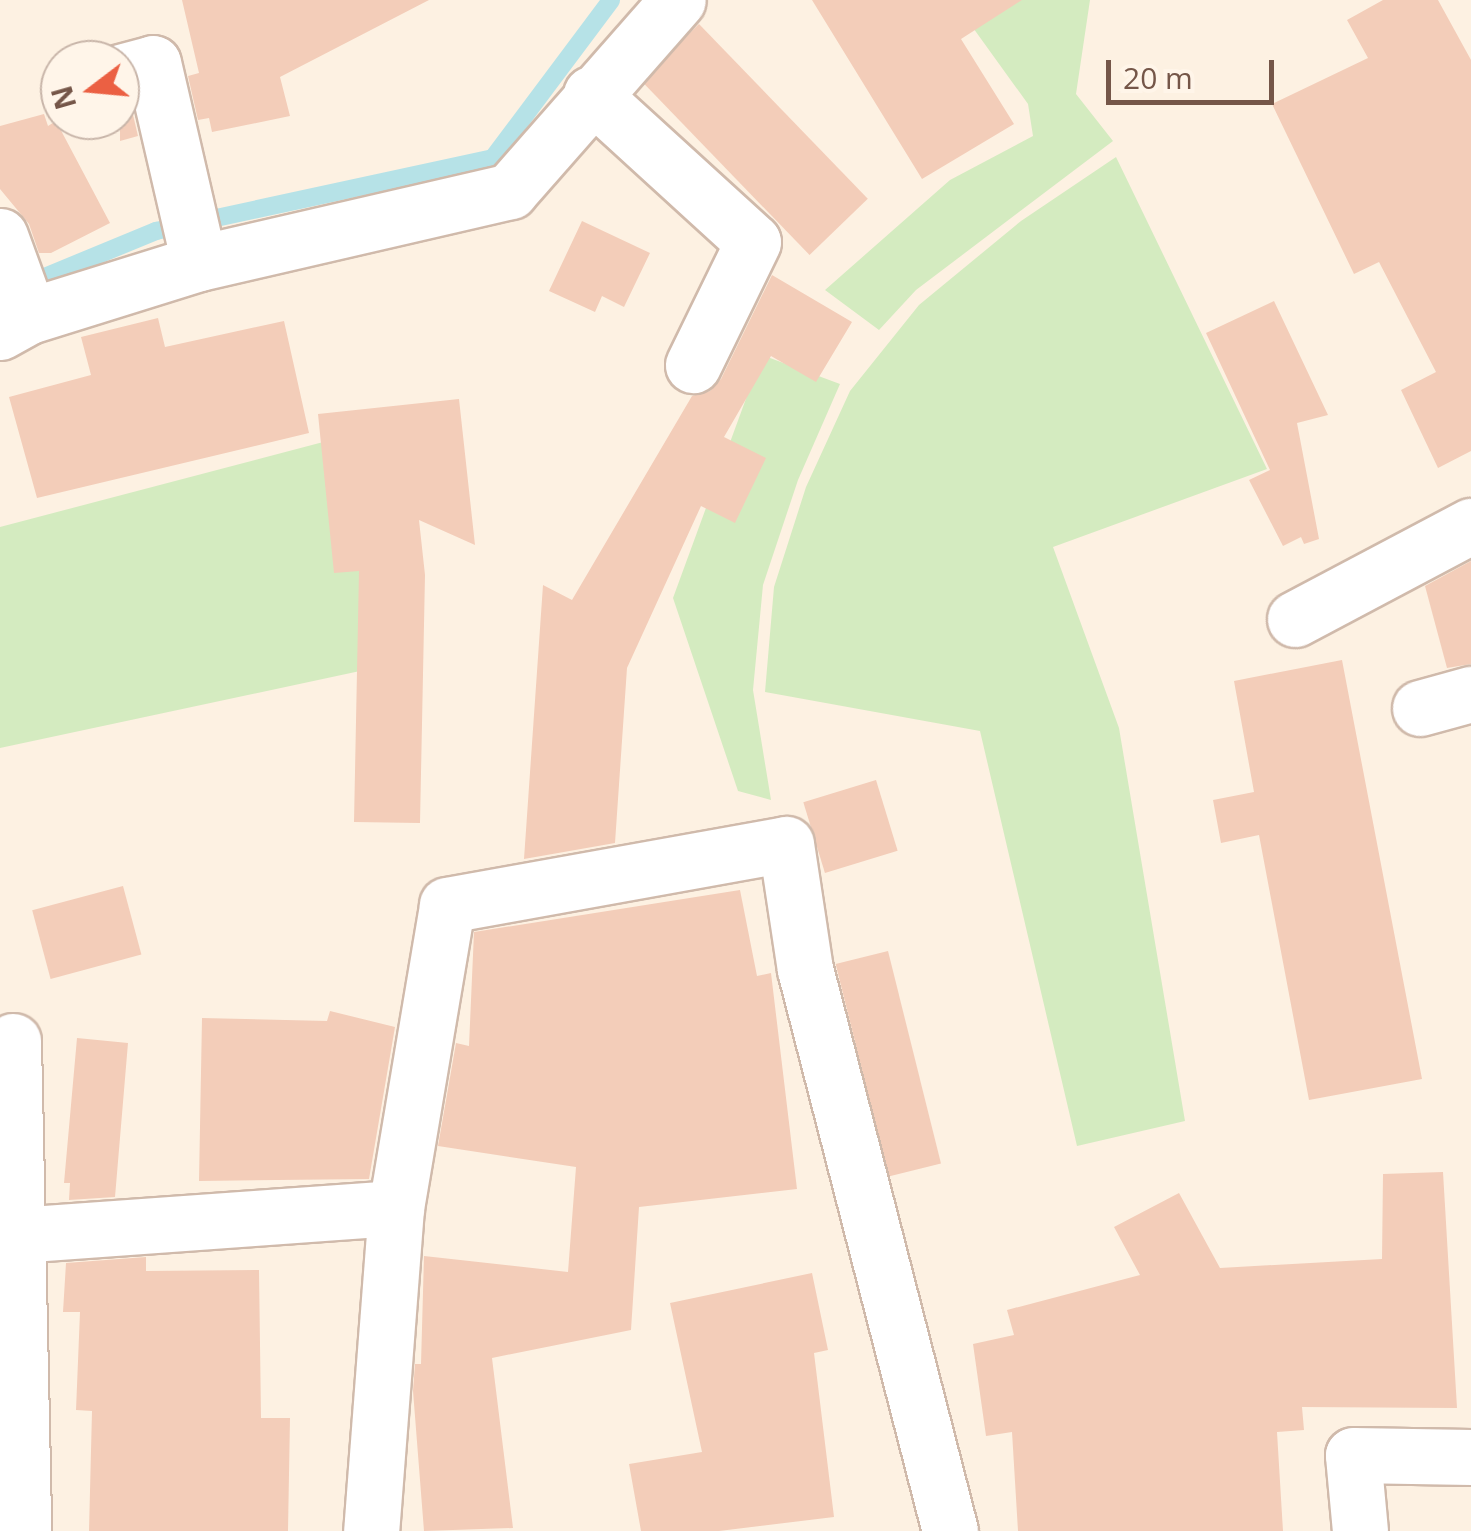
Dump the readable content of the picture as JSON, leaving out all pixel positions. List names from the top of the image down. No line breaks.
{"scale_bar":"20 m","north":"left"}
